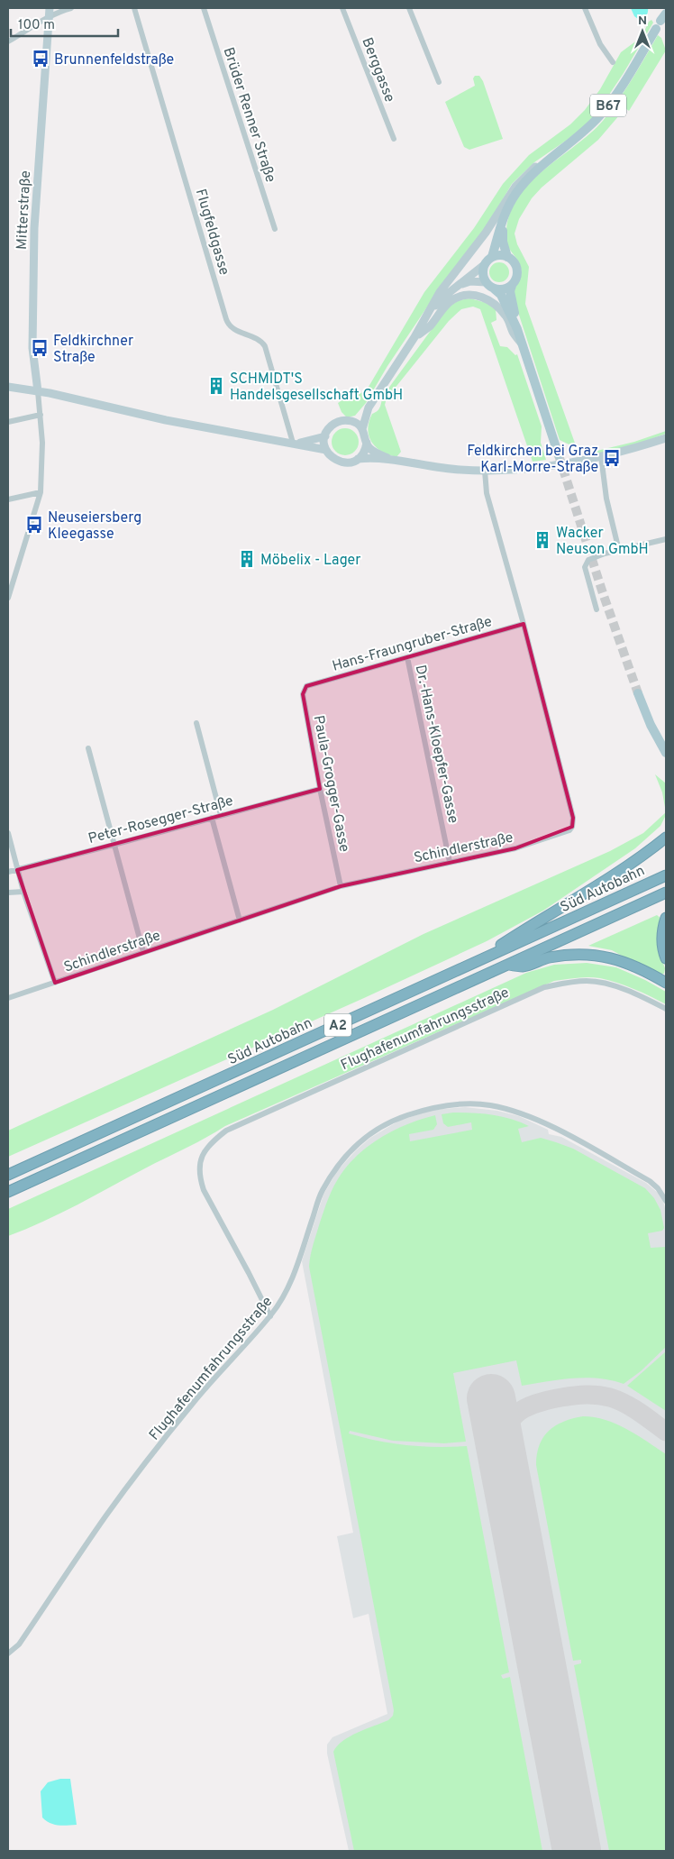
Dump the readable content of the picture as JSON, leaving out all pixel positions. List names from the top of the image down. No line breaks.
{"streets":{"highway":["Süd Autobahn","A2"],"main road":["B67","Mitterstraße"],"street":["Berggasse","Brüder Renner Straße","Flugfeldgasse","Hans-Fraungruber-Straße","Dr.-Hans-Kloepfer-Gasse","Paula-Grogger-Gasse","Peter-Rosegger-Straße","Schindlerstraße","Flughafenumfahrungsstraße"]},"crossings":[["Hans-Fraungruber-Straße","Dr.-Hans-Kloepfer-Gasse"],["Hans-Fraungruber-Straße","Paula-Grogger-Gasse"],["Hans-Fraungruber-Straße","Schindlerstraße"],["Dr.-Hans-Kloepfer-Gasse","Schindlerstraße"],["Paula-Grogger-Gasse","Peter-Rosegger-Straße"],["Paula-Grogger-Gasse","Schindlerstraße"]],"places":{"bus stop":["Brunnenfeldstraße","Feldkirchner Straße","Feldkirchen bei Graz Karl-Morre-Straße","Neuseiersberg Kleegasse"],"building":["SCHMIDT'S Handelsgesellschaft GmbH","Wacker Neuson GmbH","Möbelix - Lager"]},"scale_bar":"100 m","north":"top"}
